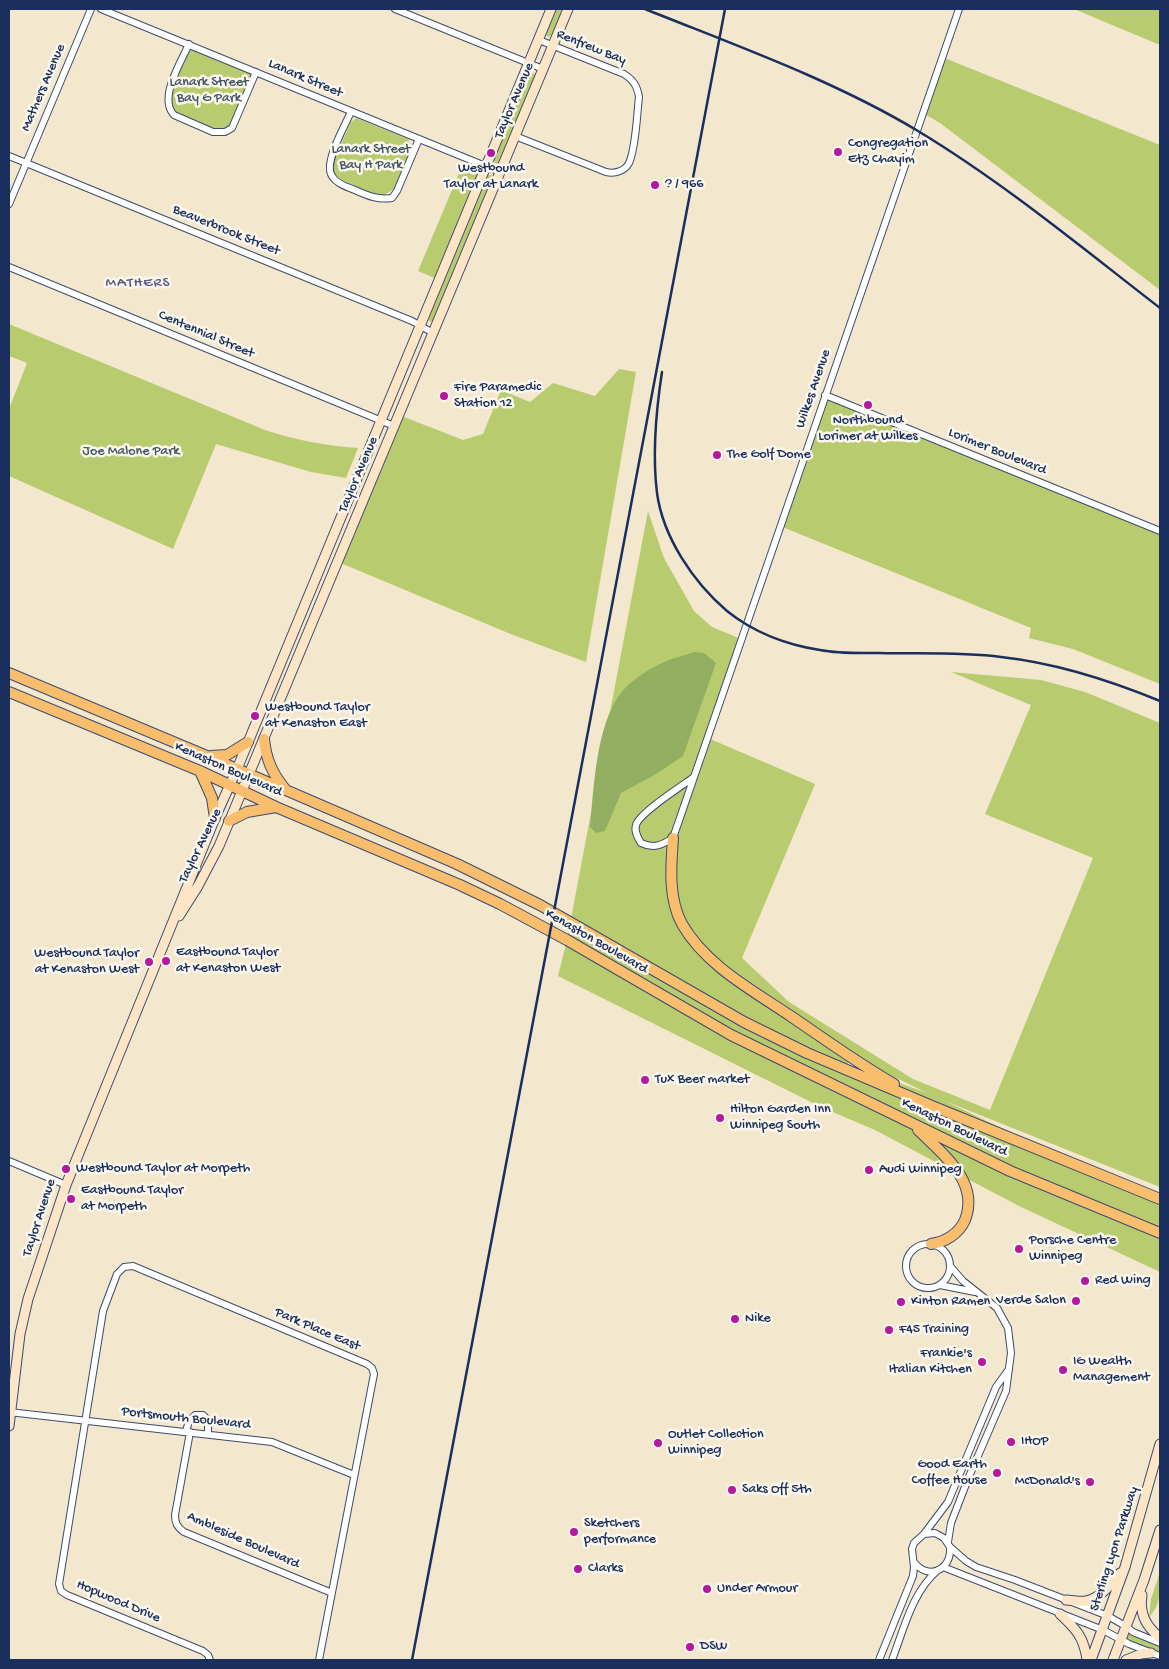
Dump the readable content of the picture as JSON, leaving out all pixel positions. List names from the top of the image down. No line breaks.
{"streets":{"main road":["Taylor Avenue","Kenaston Boulevard","Sterling Lyon Parkway"],"street":["Renfrew Bay","Lanark Street","Mathers Avenue","Beaverbrook Street","Centennial Street","Wilkes Avenue","Lorimer Boulevard","Park Place East","Portsmouth Boulevard","Ambleside Boulevard","Hopwood Drive"]},"crossings":[["Renfrew Bay","Taylor Avenue"],["Lanark Street","Taylor Avenue"],["Mathers Avenue","Beaverbrook Street"],["Taylor Avenue","Beaverbrook Street"],["Taylor Avenue","Centennial Street"],["Taylor Avenue","Kenaston Boulevard"],["Taylor Avenue","Portsmouth Boulevard"],["Wilkes Avenue","Lorimer Boulevard"],["Park Place East","Portsmouth Boulevard"],["Park Place East","Ambleside Boulevard"],["Park Place East","Hopwood Drive"],["Portsmouth Boulevard","Ambleside Boulevard"],["Portsmouth Boulevard","Hopwood Drive"]],"districts":["MATHERS"],"parks":["Lanark Street Bay G Park","Lanark Street Bay H Park","Joe Malone Park"],"places":["Congregation Etz Chayim","Westbound Taylor at Lanark","? / 966","Fire Paramedic Station 12","Northbound Lorimer at Wilkes","The Golf Dome","Westbound Taylor at Kenaston East","Eastbound Taylor at Kenaston West","Westbound Taylor at Kenaston West","Tux Beer market","Hilton Garden Inn Winnipeg South","Westbound Taylor at Morpeth","Audi Winnipeg","Eastbound Taylor at Morpeth","Porsche Centre Winnipeg","Red Wing","Verde Salon","Kinton Ramen","Nike","F45 Training","Frankie's Italian Kitchen","IG Wealth Management","IHOP","Outlet Collection Winnipeg","Good Earth Coffee House","McDonald's","Saks Off 5th","Sketchers performance","Clarks","Under Armour","DSW"]}
